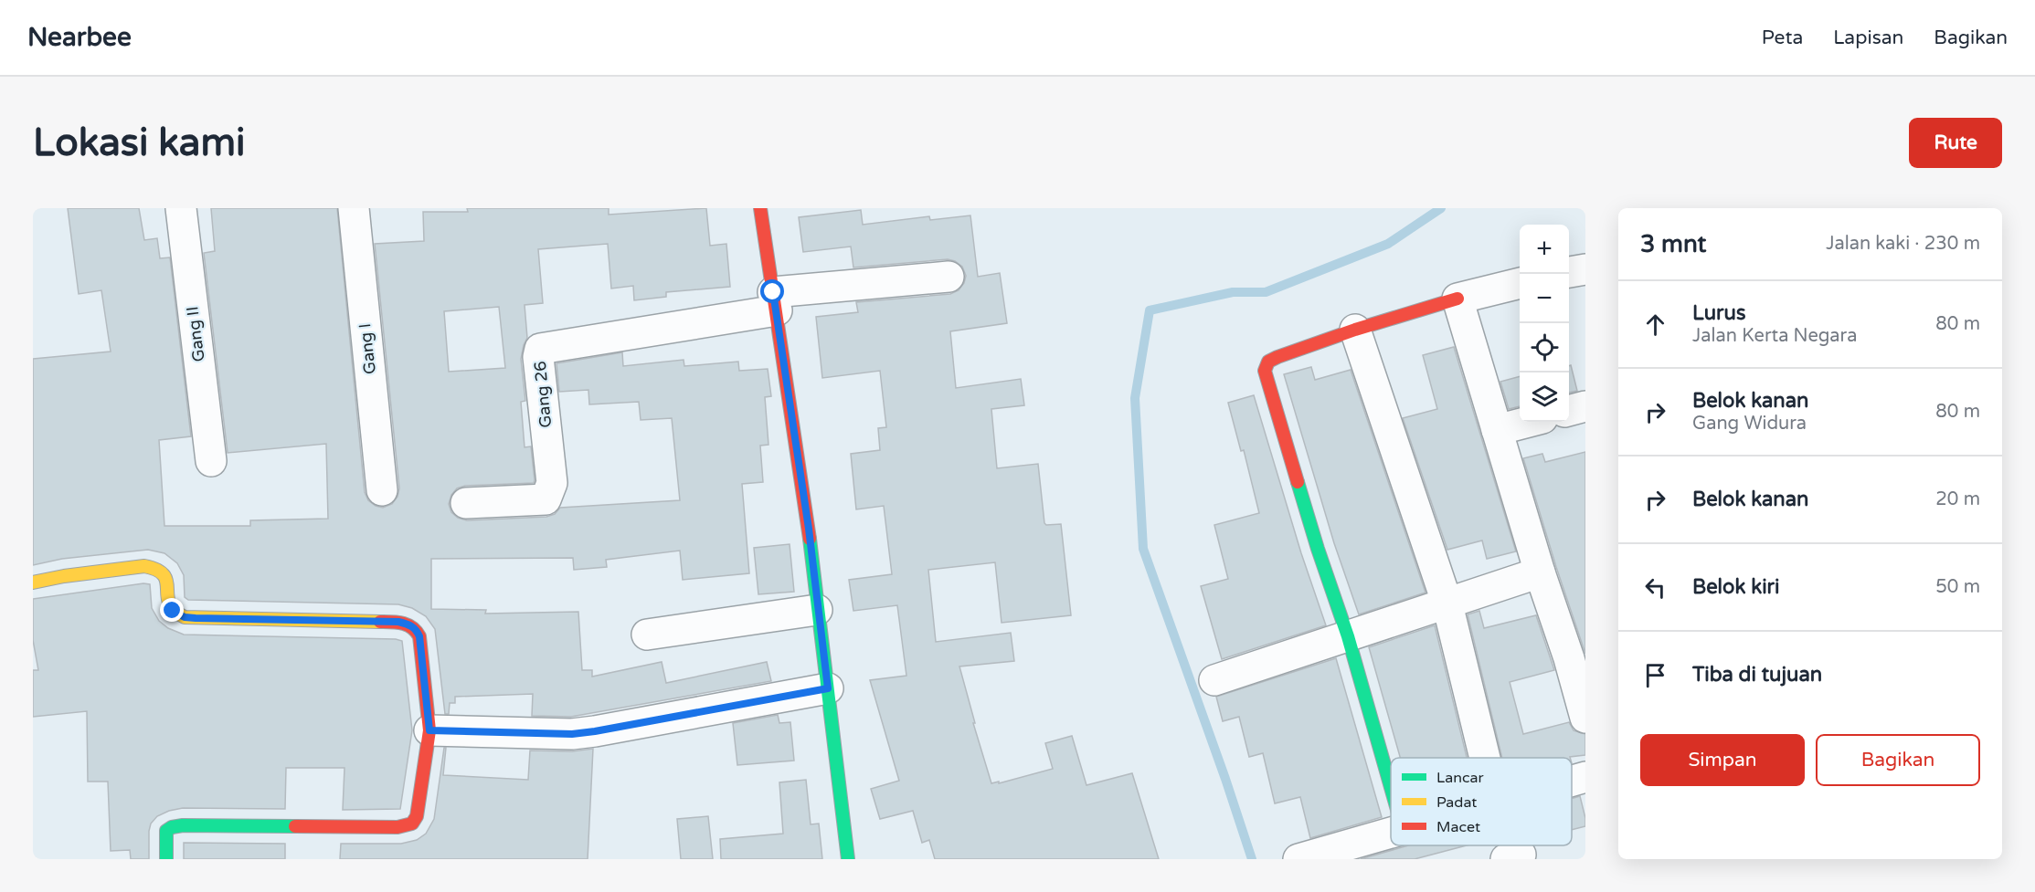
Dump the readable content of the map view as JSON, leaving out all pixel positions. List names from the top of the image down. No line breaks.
{"streets":{"street":["Gang II","Gang I","Gang 26"]},"legend":["Lancar","Padat","Macet"],"page":{"header":"Nearbee","nav":["Peta","Lapisan","Bagikan"],"buttons":["Rute",["Simpan","Bagikan"]],"title":"Lokasi kami","heading":["3 mnt","Jalan kaki · 230 m"],"map_buttons":["+","−"],"list":[["Lurus","Jalan Kerta Negara","80 m"],["Belok kanan","Gang Widura","80 m"],["Belok kanan","20 m"],["Belok kiri","50 m"],"Tiba di tujuan"]}}
